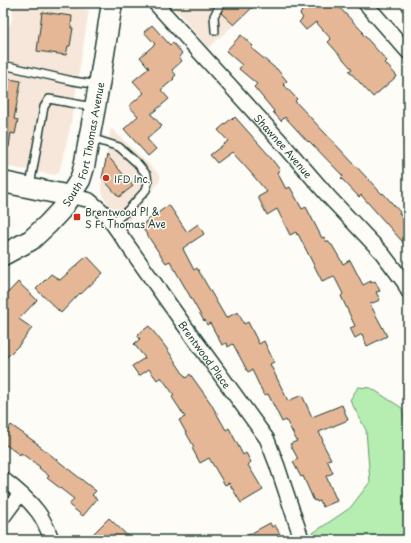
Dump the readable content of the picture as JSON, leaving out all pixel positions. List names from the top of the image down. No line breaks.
{"streets":{"main road":["South Fort Thomas Avenue"],"street":["Shawnee Avenue","Brentwood Place"]},"crossings":[["South Fort Thomas Avenue","Brentwood Place"]],"places":{"other":["IFD Inc."],"transit":["Brentwood Pl & S Ft Thomas Ave"]}}
